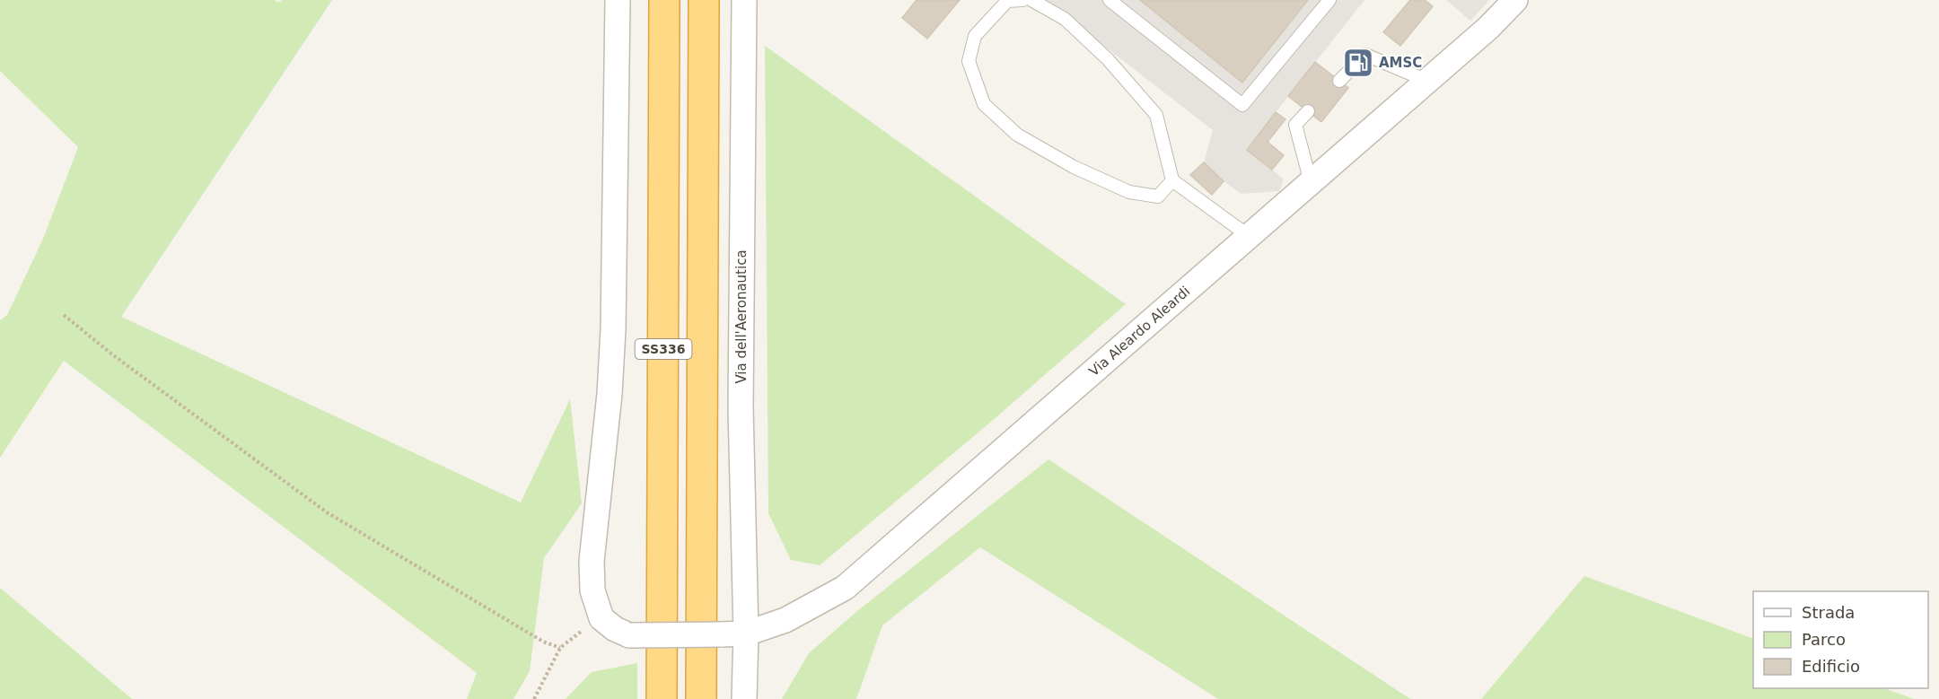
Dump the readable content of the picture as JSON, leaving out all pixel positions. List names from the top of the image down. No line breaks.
{"streets":{"highway":["SS336"],"street":["Via dell'Aeronautica","Via Aleardo Aleardi"]},"crossings":[["Via dell'Aeronautica","Via Aleardo Aleardi"]],"places":{"fuel station":["AMSC"]},"legend":["Strada","Parco","Edificio"]}
